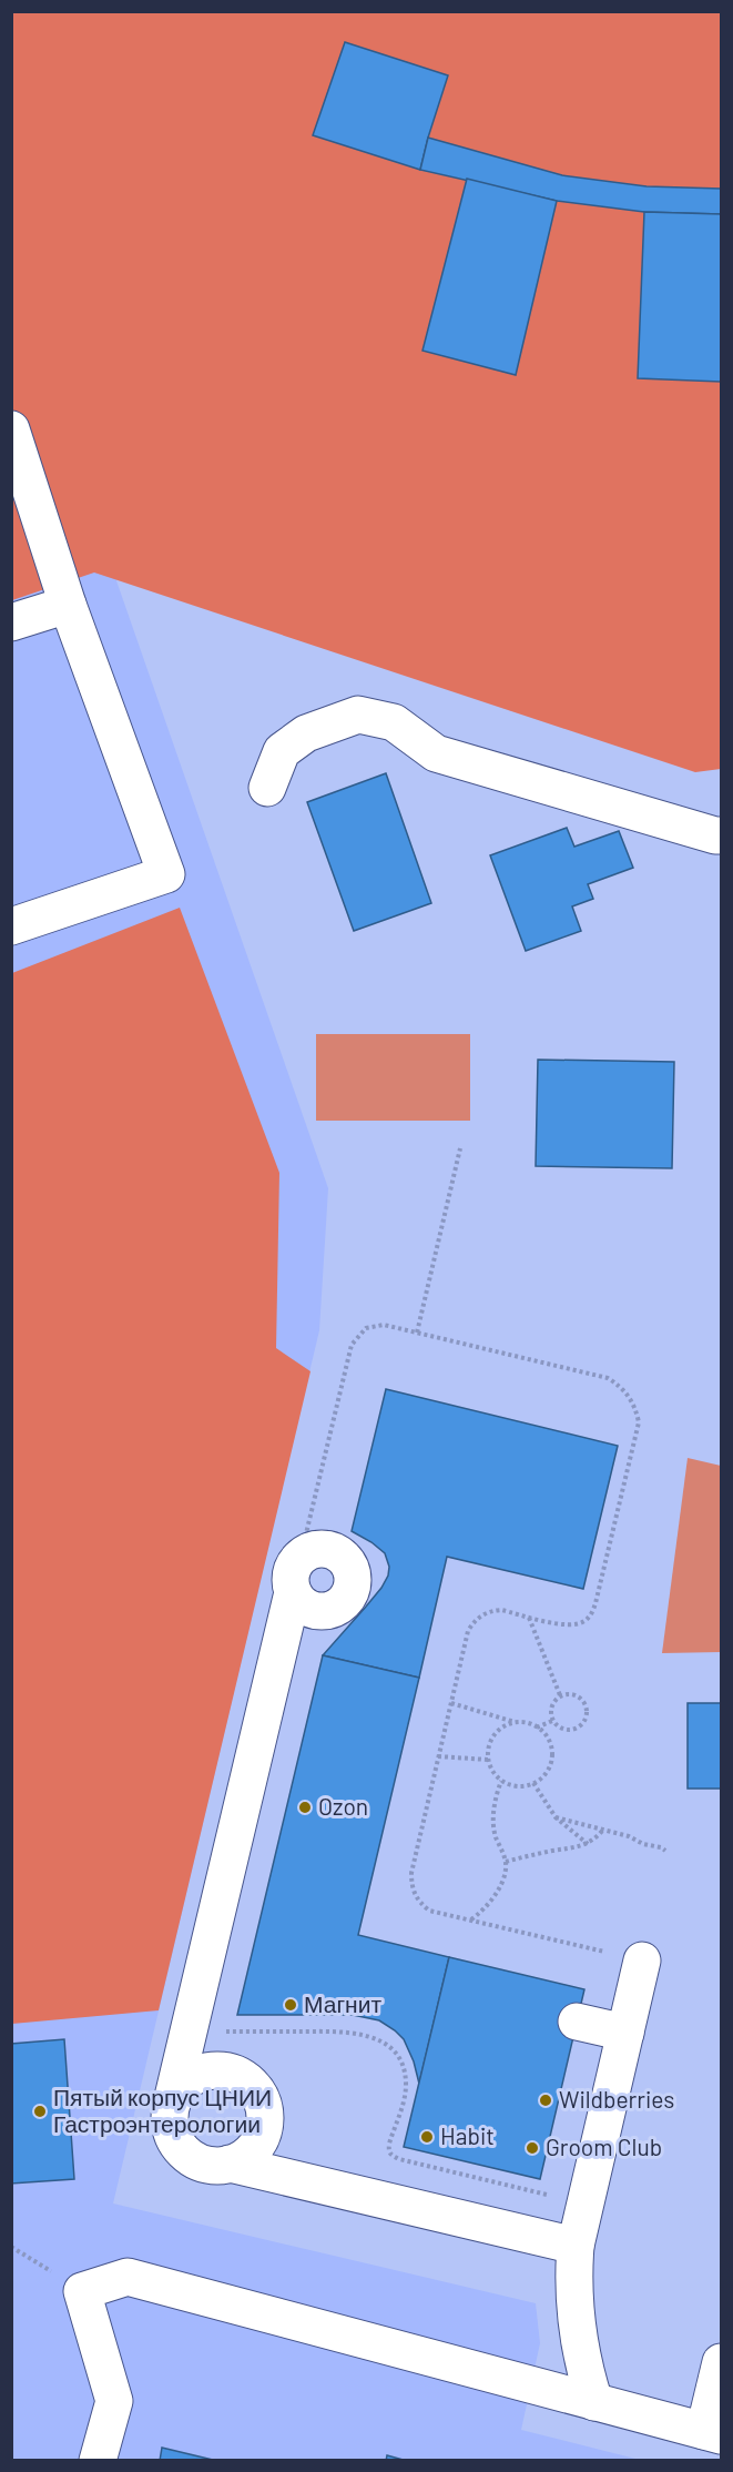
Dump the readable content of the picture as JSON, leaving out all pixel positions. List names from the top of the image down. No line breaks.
{"places":["Ozon","Магнит","Wildberries","Пятый корпус ЦНИИ Гастроэнтерологии","Habit","Groom Club"]}
